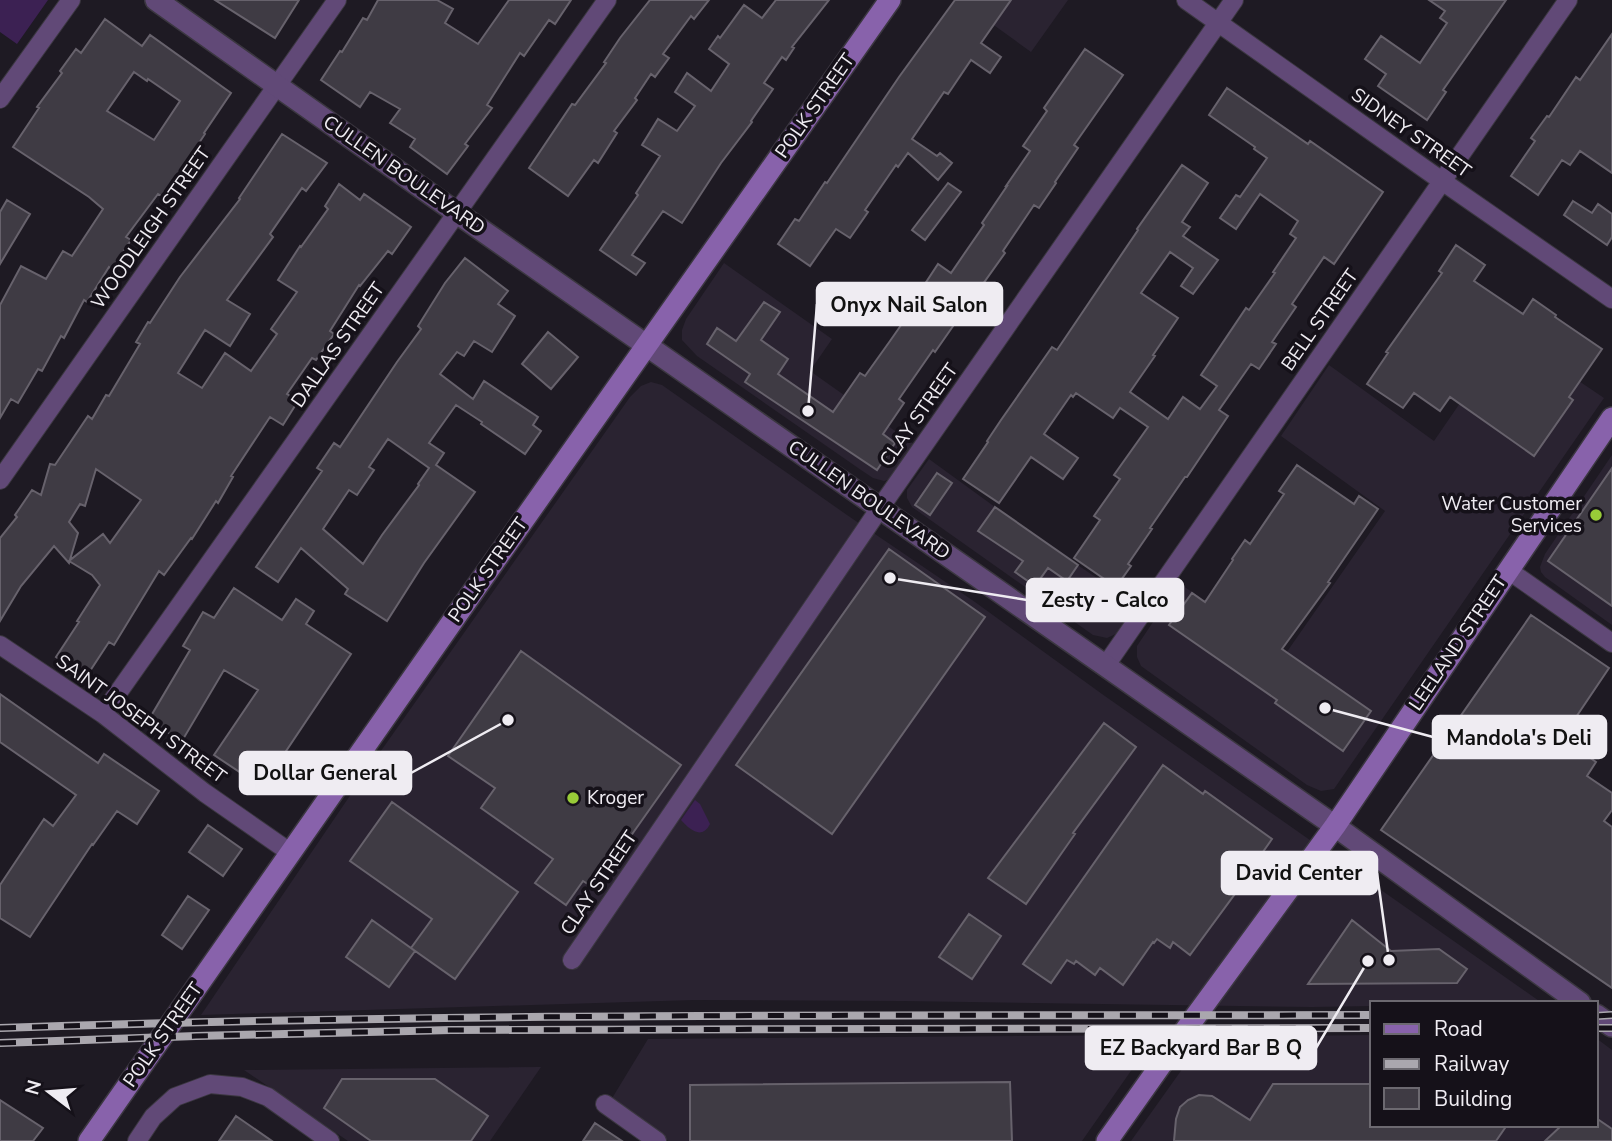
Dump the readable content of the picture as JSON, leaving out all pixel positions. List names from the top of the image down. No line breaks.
{"streets":{"main road":["POLK STREET","LEELAND STREET"],"street":["SIDNEY STREET","CULLEN BOULEVARD","WOODLEIGH STREET","BELL STREET","DALLAS STREET","CLAY STREET","SAINT JOSEPH STREET"]},"crossings":[["POLK STREET","CULLEN BOULEVARD"],["POLK STREET","SAINT JOSEPH STREET"],["SIDNEY STREET","BELL STREET"],["SIDNEY STREET","CLAY STREET"],["CULLEN BOULEVARD","WOODLEIGH STREET"],["CULLEN BOULEVARD","BELL STREET"],["CULLEN BOULEVARD","DALLAS STREET"],["CULLEN BOULEVARD","CLAY STREET"],["CULLEN BOULEVARD","LEELAND STREET"],["DALLAS STREET","SAINT JOSEPH STREET"]],"places":["Onyx Nail Salon","Water Customer Services","Zesty - Calco","Mandola's Deli","Dollar General","Kroger","David Center","EZ Backyard Bar B Q"],"legend":["Road","Railway","Building"],"north":"left"}
